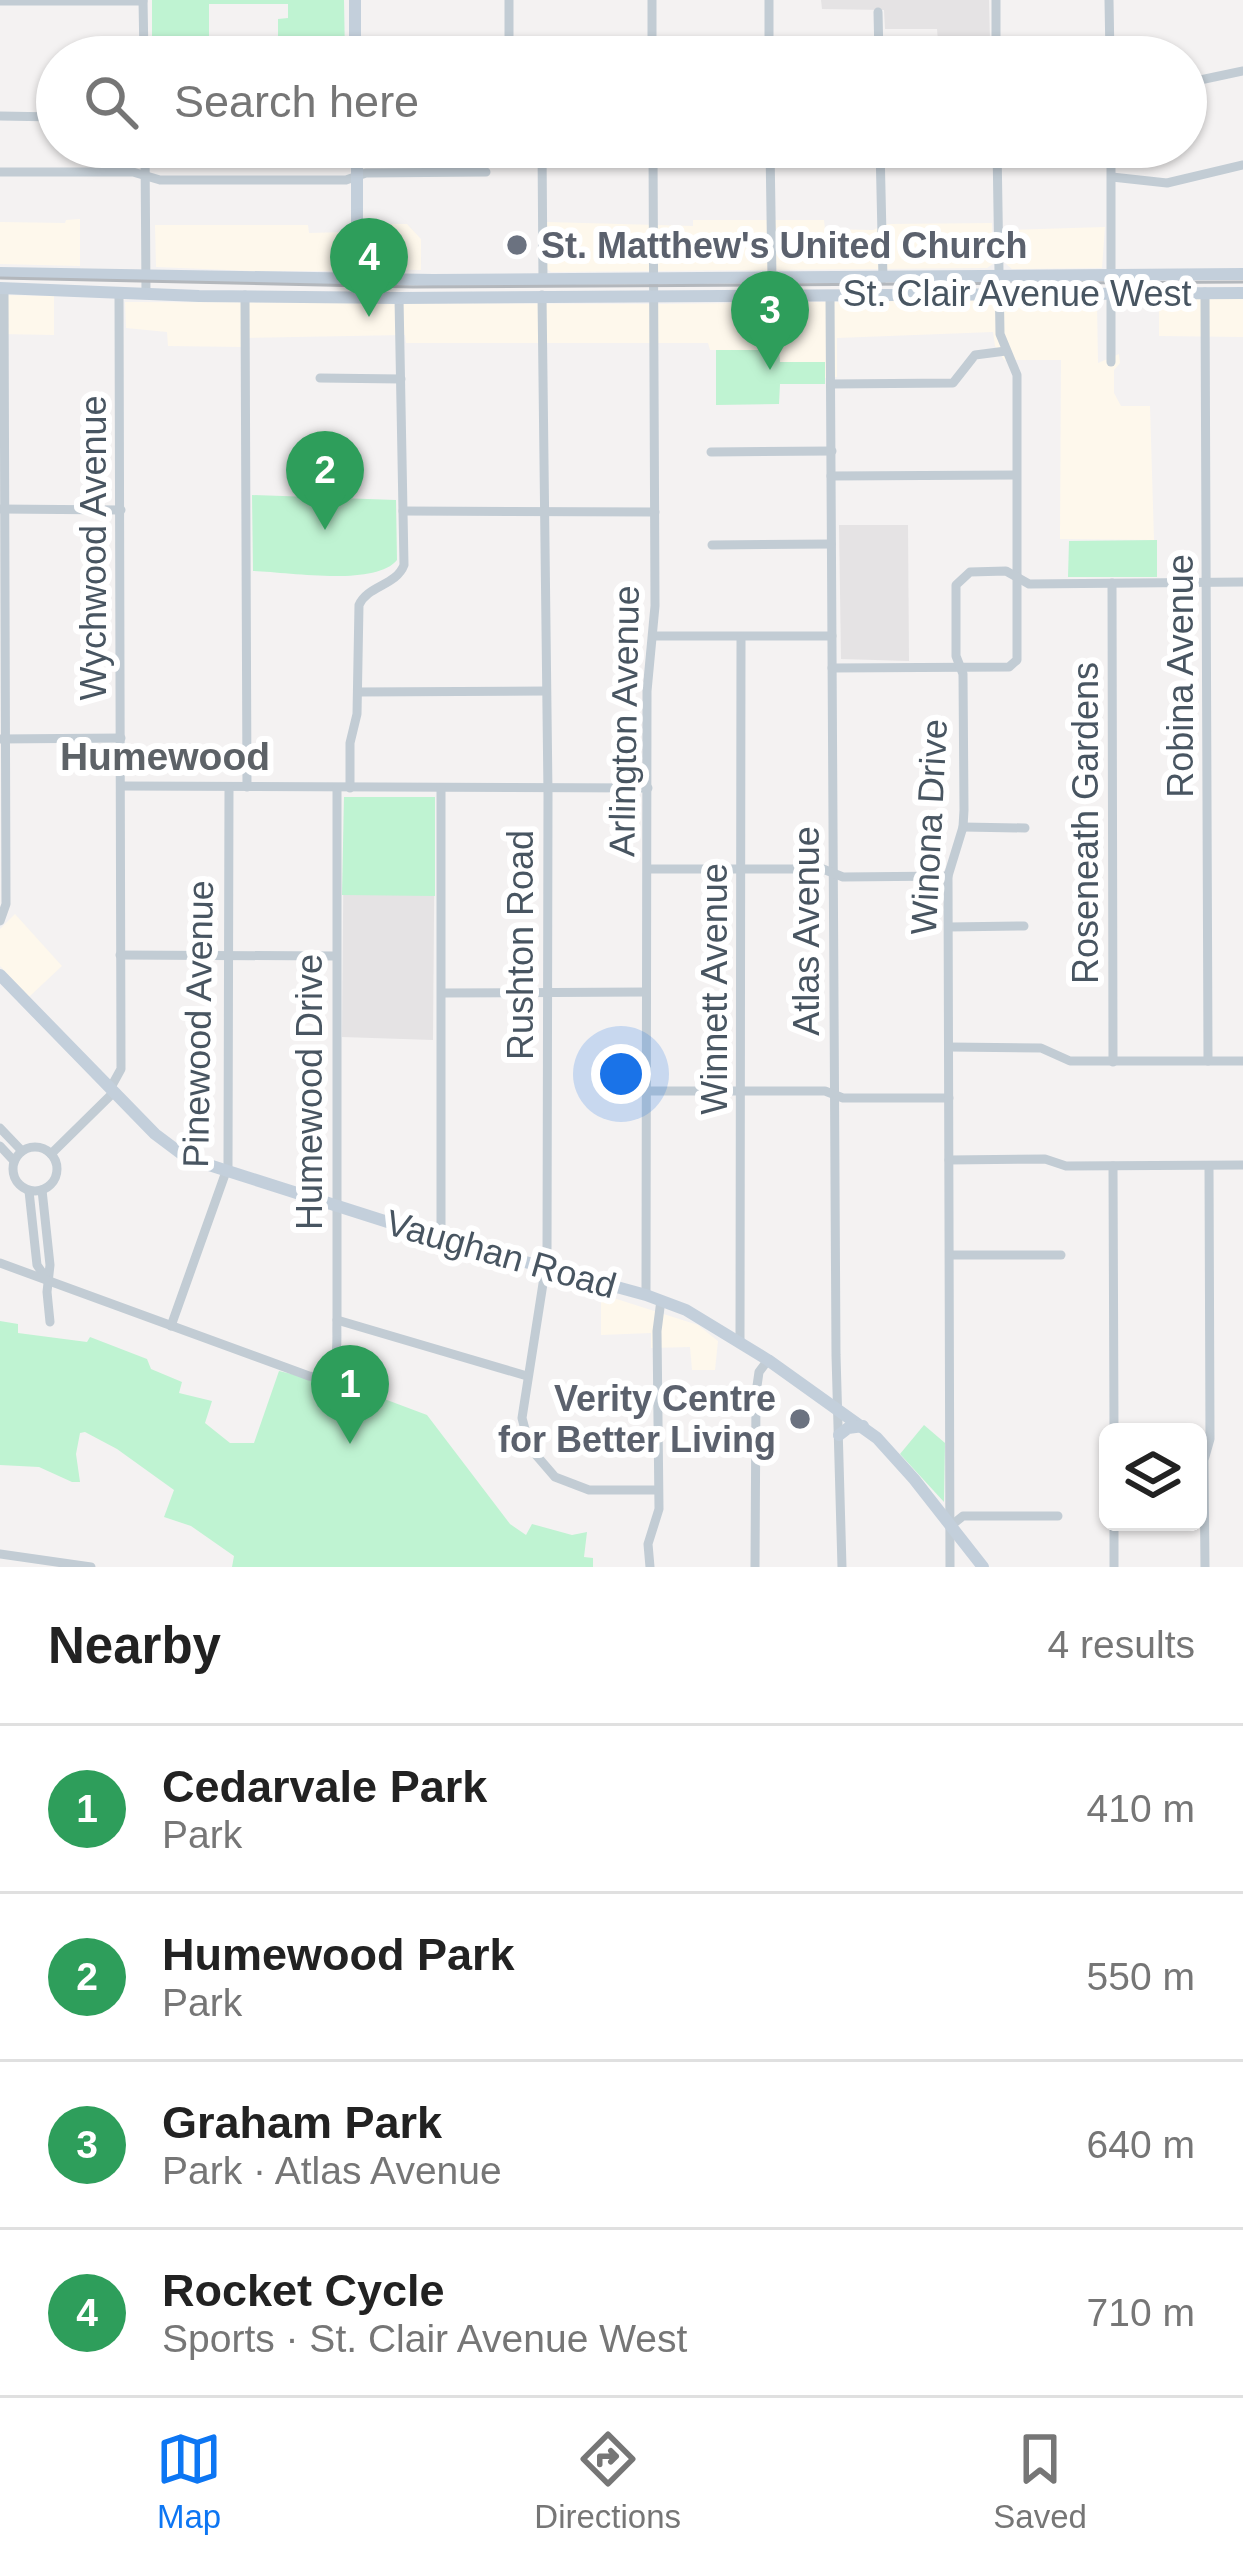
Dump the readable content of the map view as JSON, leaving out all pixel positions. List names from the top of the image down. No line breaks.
{"streets":{"main road":["St. Clair Avenue West","Vaughan Road"],"street":["Wychwood Avenue","Robina Avenue","Arlington Avenue","Roseneath Gardens","Winona Drive","Atlas Avenue","Rushton Road","Winnett Avenue","Pinewood Avenue","Humewood Drive"]},"crossings":[["St. Clair Avenue West","Wychwood Avenue"],["St. Clair Avenue West","Robina Avenue"],["St. Clair Avenue West","Arlington Avenue"],["St. Clair Avenue West","Winona Drive"],["St. Clair Avenue West","Atlas Avenue"],["St. Clair Avenue West","Rushton Road"],["Wychwood Avenue","Vaughan Road"],["Arlington Avenue","Vaughan Road"],["Winona Drive","Vaughan Road"],["Atlas Avenue","Vaughan Road"],["Rushton Road","Vaughan Road"],["Winnett Avenue","Vaughan Road"],["Pinewood Avenue","Humewood Drive"],["Pinewood Avenue","Vaughan Road"],["Humewood Drive","Vaughan Road"]],"districts":["Humewood"],"places":["St. Matthew's United Church","Verity Centre for Better Living"],"page":{"search":"Search here","pins":["4","3","2","1"],"heading":["Nearby","4 results"],"list":[{"mark":"1","name":"Cedarvale Park","note":"Park","value":"410 m"},{"mark":"2","name":"Humewood Park","note":"Park","value":"550 m"},{"mark":"3","name":"Graham Park","note":"Park · Atlas Avenue","value":"640 m"},{"mark":"4","name":"Rocket Cycle","note":"Sports · St. Clair Avenue West","value":"710 m"}],"nav":["Map","Directions","Saved"]}}
